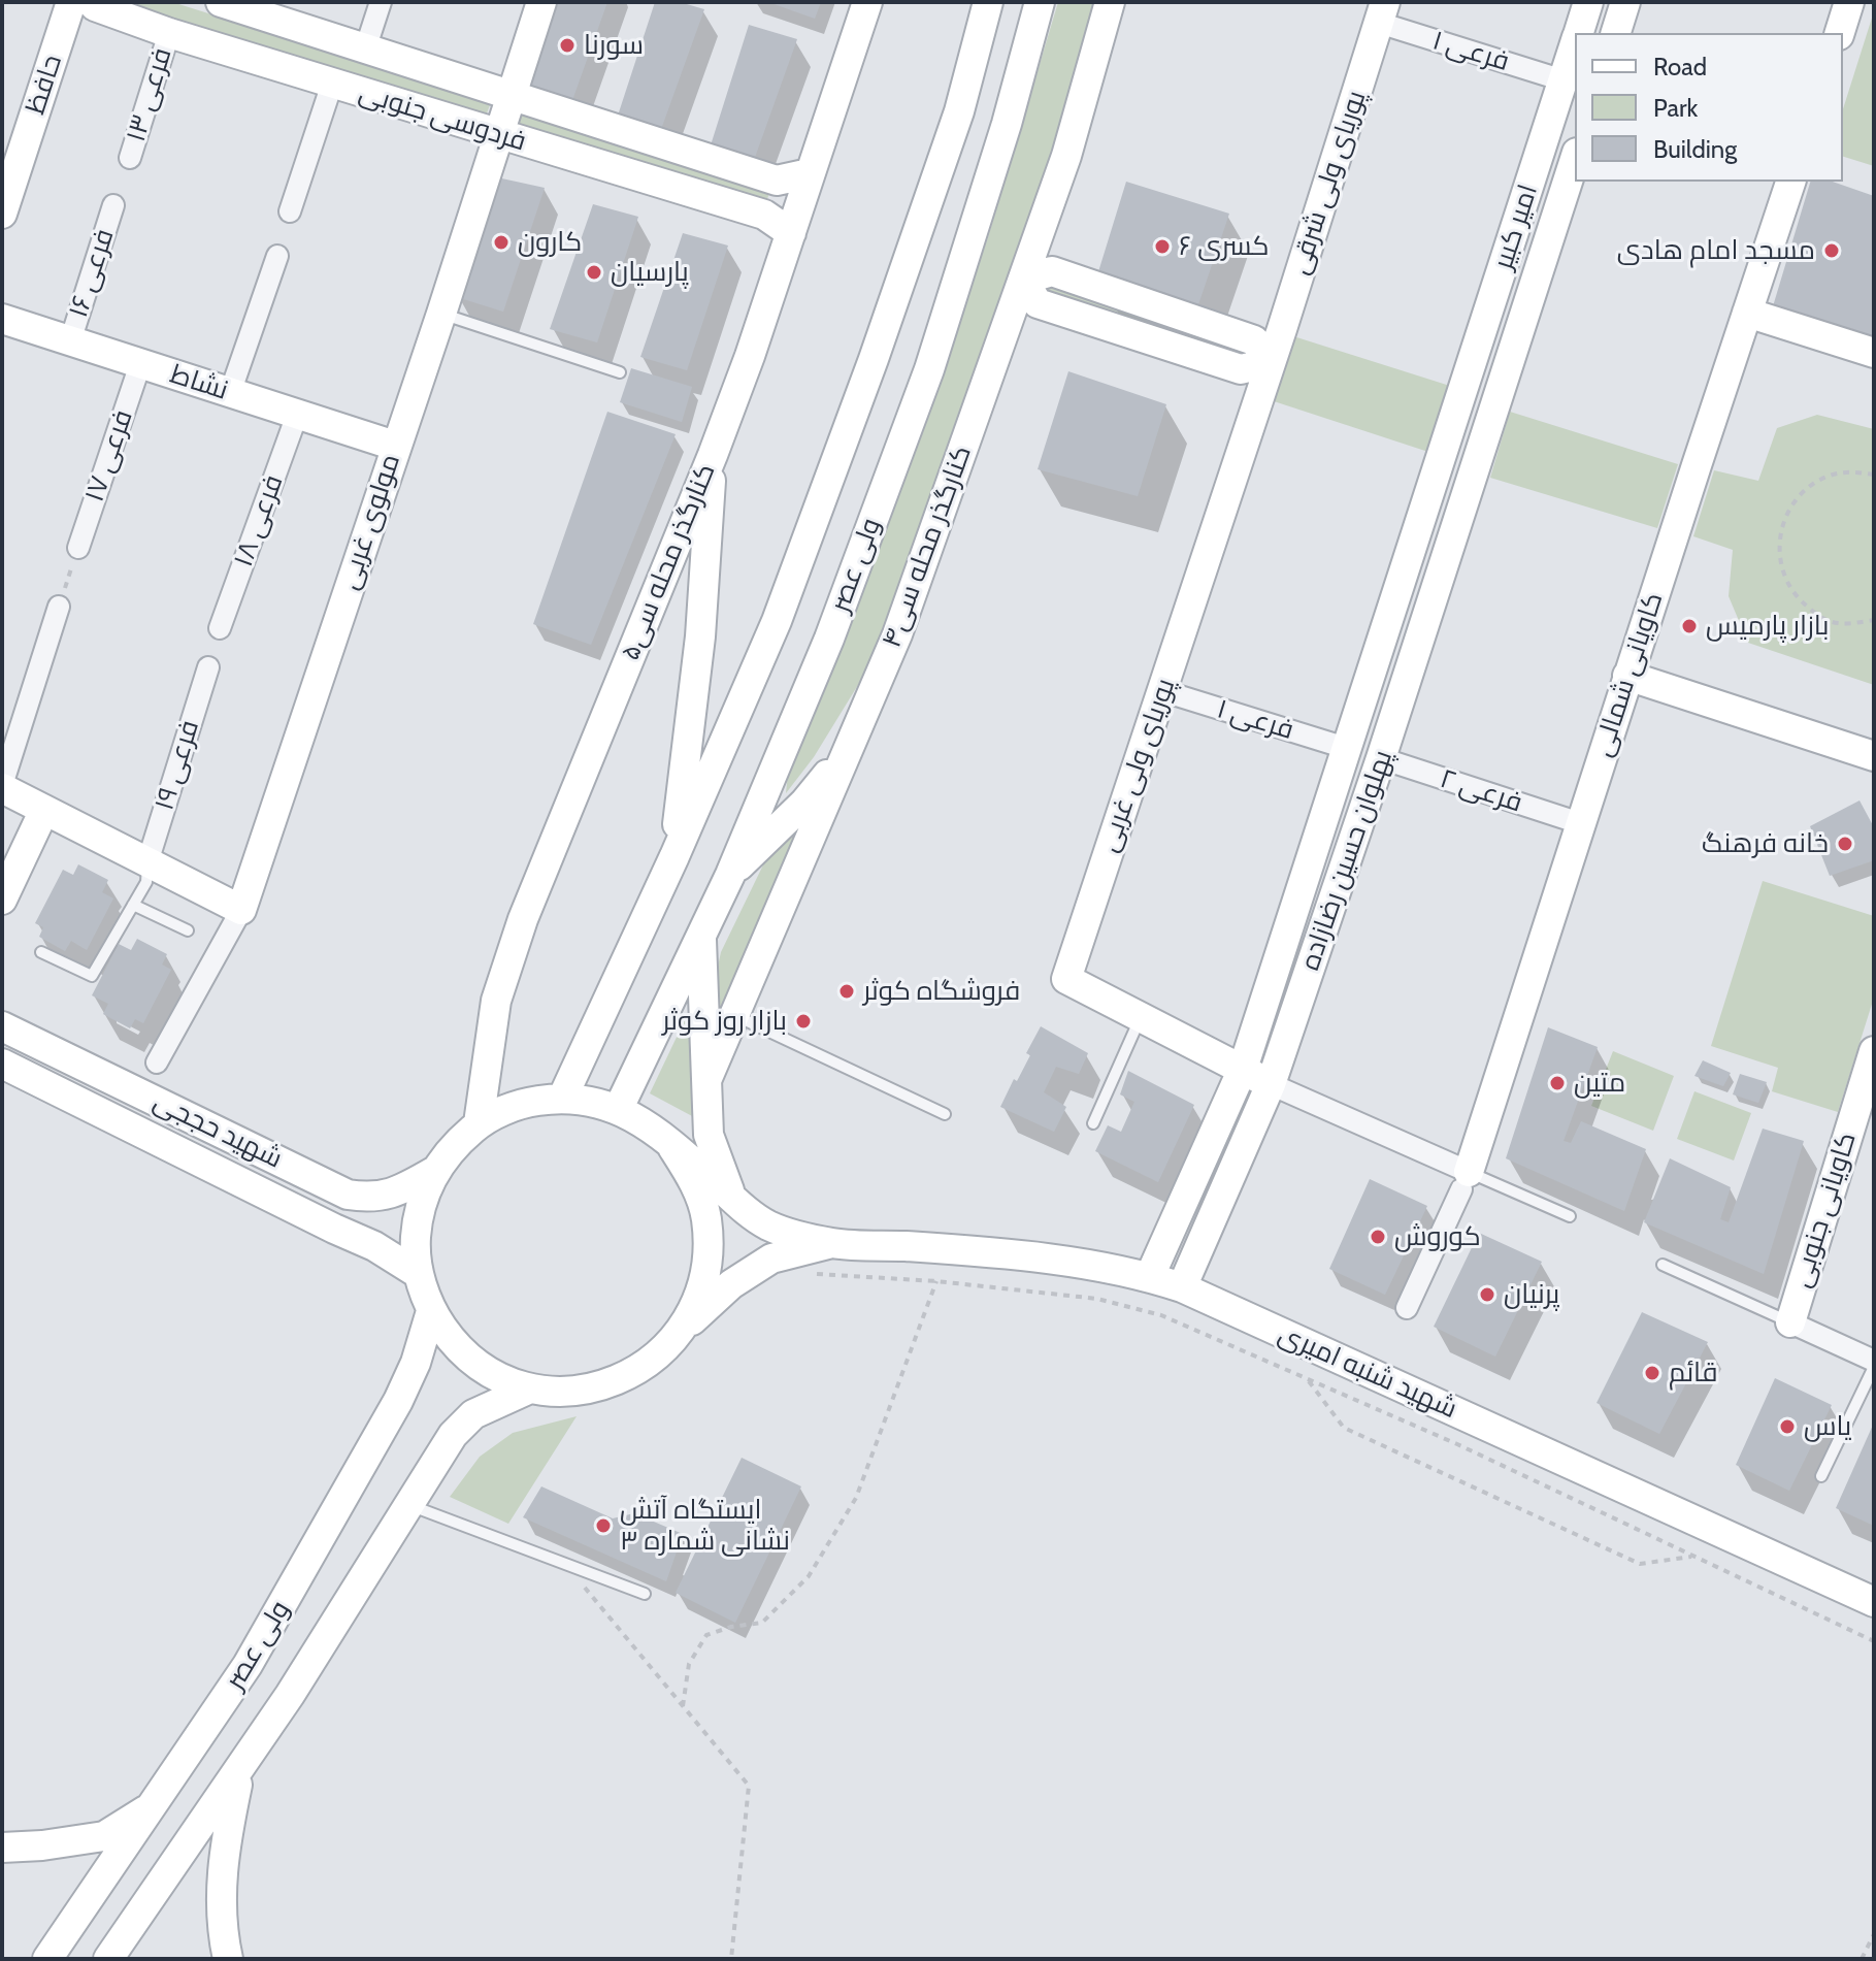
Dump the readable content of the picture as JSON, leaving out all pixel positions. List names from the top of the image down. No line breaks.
{"streets":{"street":["فرعی ۱","حافظ","فرعی ۱۳","فردوسی جنوبی","پوریای ولی شرقی","امیر کبیر","فرعی ۱۶","نشاط","فرعی ۱۷","فرعی ۱۸","مولوی غربی","کنارگذر محله سی۴","کنارگذر محله سی۵","ولی عصر","کاویانی شمالی","فرعی ۱۹","پوریای ولی غربی","فرعی ۲","پهلوان حسین رضازاده","شهید حججی","کاویانی جنوبی","شهید شنبه امیری"]},"crossings":[["فرعی ۱","پوریای ولی شرقی"],["فرعی ۱","امیر کبیر"],["فرعی ۱","پوریای ولی غربی"],["فرعی ۱","پهلوان حسین رضازاده"],["فرعی ۱۳","فردوسی جنوبی"],["فردوسی جنوبی","مولوی غربی"],["فردوسی جنوبی","کنارگذر محله سی۵"],["پوریای ولی شرقی","پوریای ولی غربی"],["امیر کبیر","پهلوان حسین رضازاده"],["فرعی ۱۶","نشاط"],["نشاط","فرعی ۱۷"],["نشاط","فرعی ۱۸"],["نشاط","مولوی غربی"],["کنارگذر محله سی۵","ولی عصر"],["کنارگذر محله سی۵","شهید حججی"],["ولی عصر","شهید حججی"],["کاویانی شمالی","فرعی ۲"],["پوریای ولی غربی","پهلوان حسین رضازاده"],["فرعی ۲","پهلوان حسین رضازاده"],["پهلوان حسین رضازاده","شهید شنبه امیری"]],"places":["سورنا","کارون","کسری ۶","مسجد امام هادی","پارسیان","بازار پارمیس","خانه فرهنگ","فروشگاه کوثر","بازار روز کوثر","متین","کوروش","پرنیان","قائم","یاس","ایستگاه آتش نشانی شماره ۳"],"legend":["Road","Park","Building"]}
